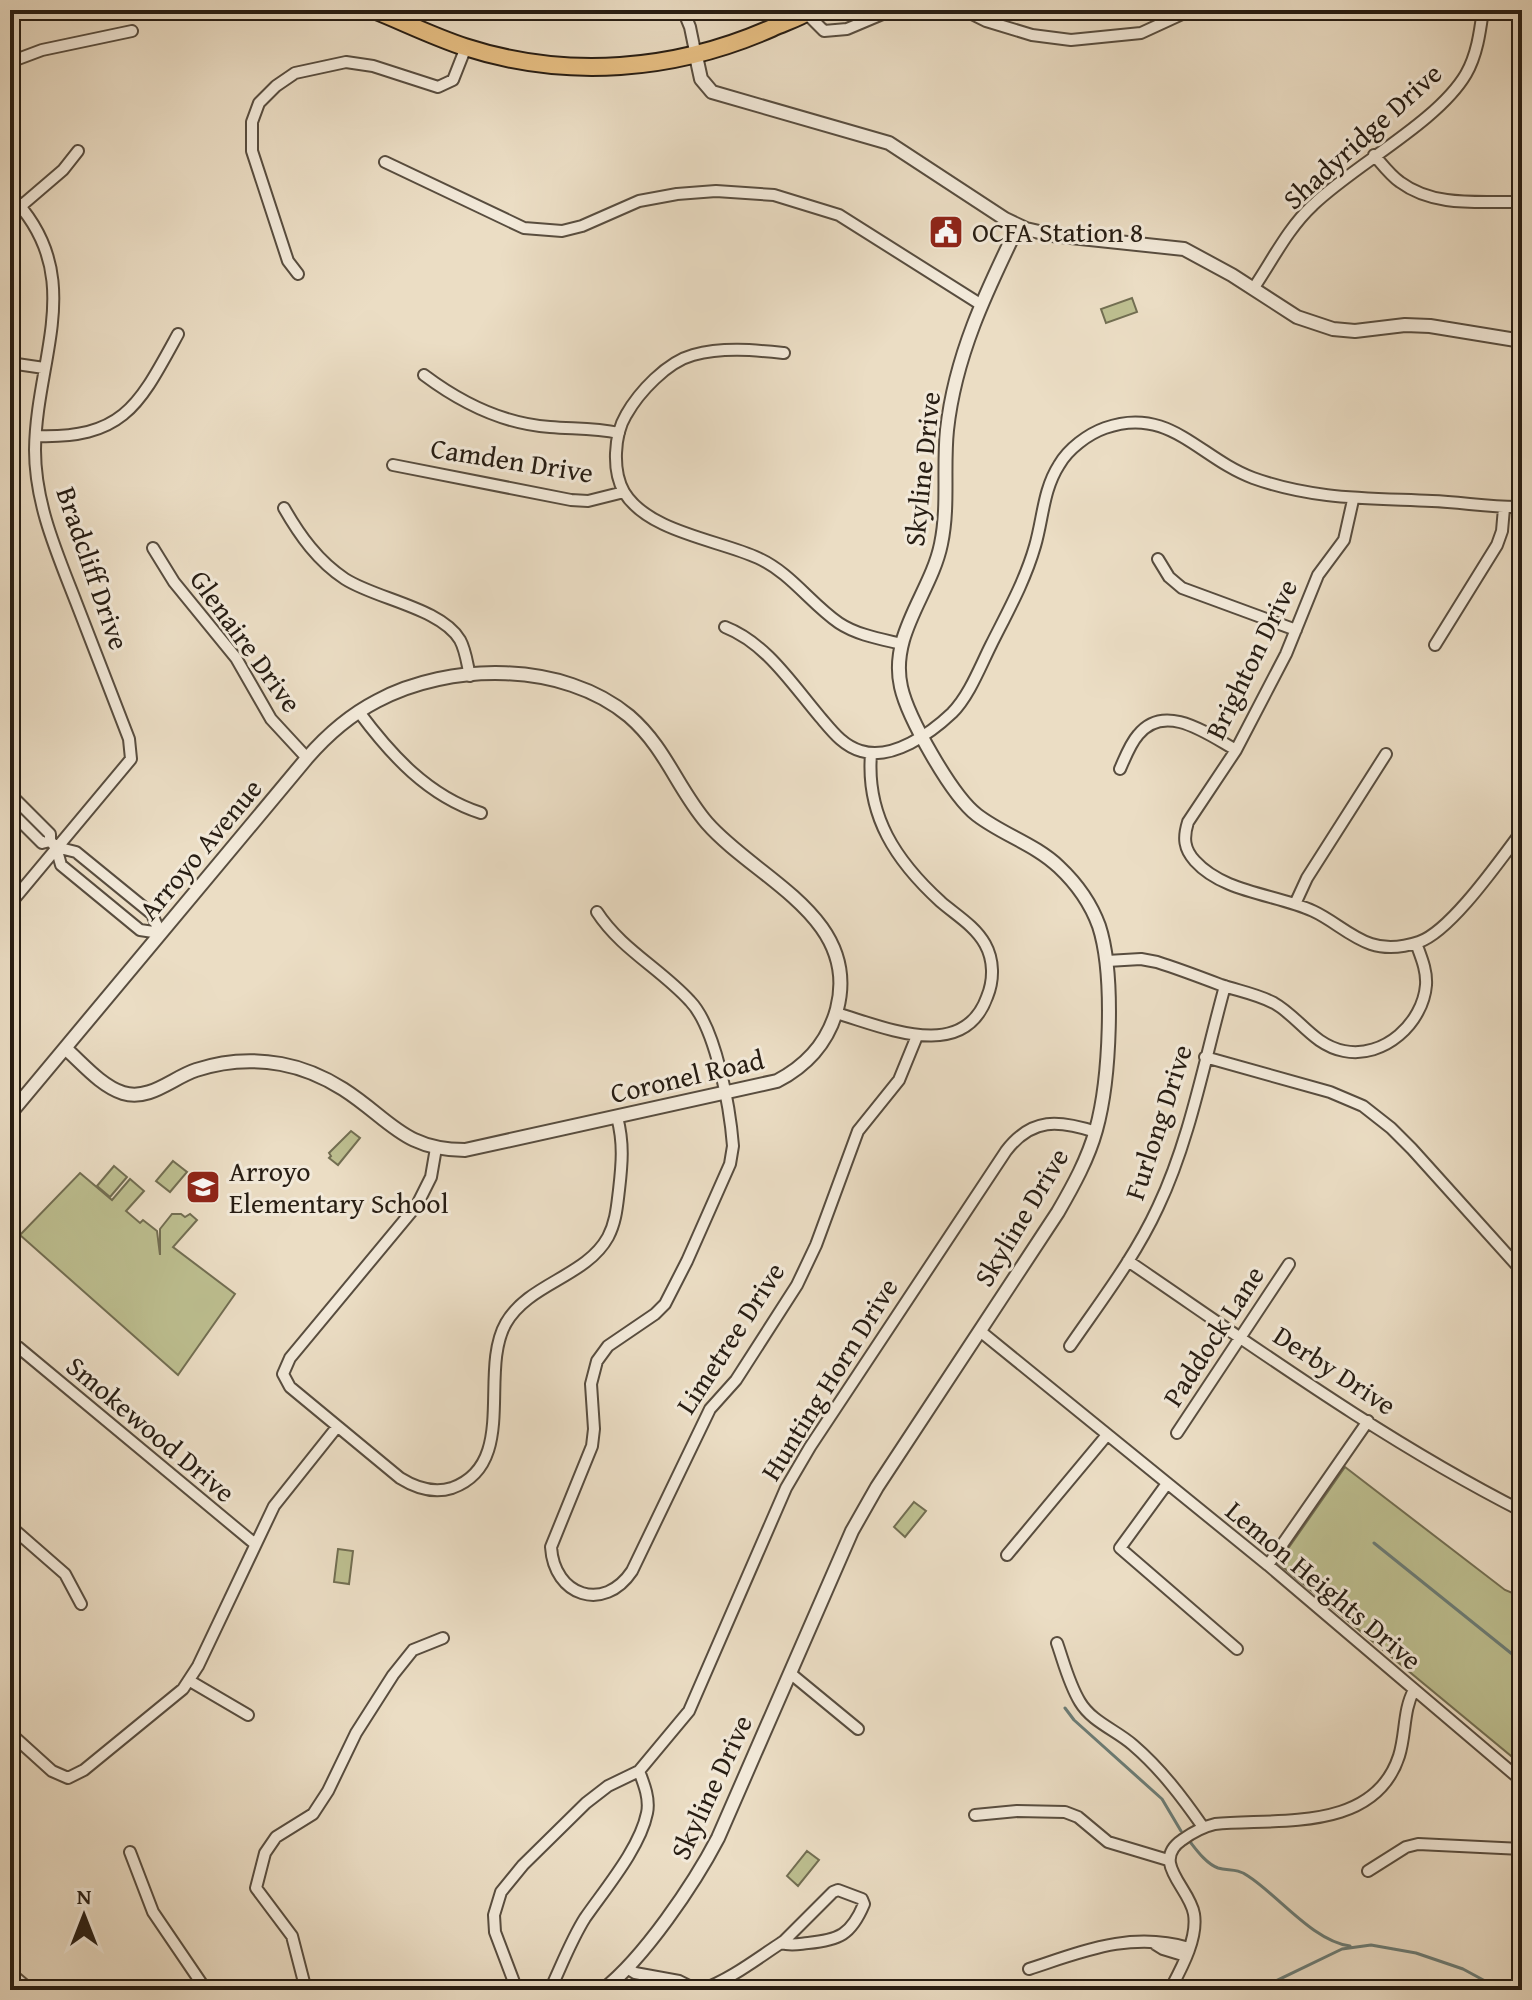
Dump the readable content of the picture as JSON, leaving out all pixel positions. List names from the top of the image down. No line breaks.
{"streets":{"street":["Shadyridge Drive","Camden Drive","Skyline Drive","Bradcliff Drive","Glenaire Drive","Brighton Drive","Arroyo Avenue","Coronel Road","Furlong Drive","Paddock Lane","Limetree Drive","Derby Drive","Hunting Horn Drive","Smokewood Drive","Lemon Heights Drive"]},"crossings":[["Skyline Drive","Hunting Horn Drive"],["Skyline Drive","Lemon Heights Drive"],["Glenaire Drive","Arroyo Avenue"],["Arroyo Avenue","Coronel Road"],["Coronel Road","Limetree Drive"],["Furlong Drive","Derby Drive"],["Paddock Lane","Derby Drive"]],"places":{"public building":["OCFA Station 8"],"school or university":["Arroyo Elementary School"]},"north":"top"}
